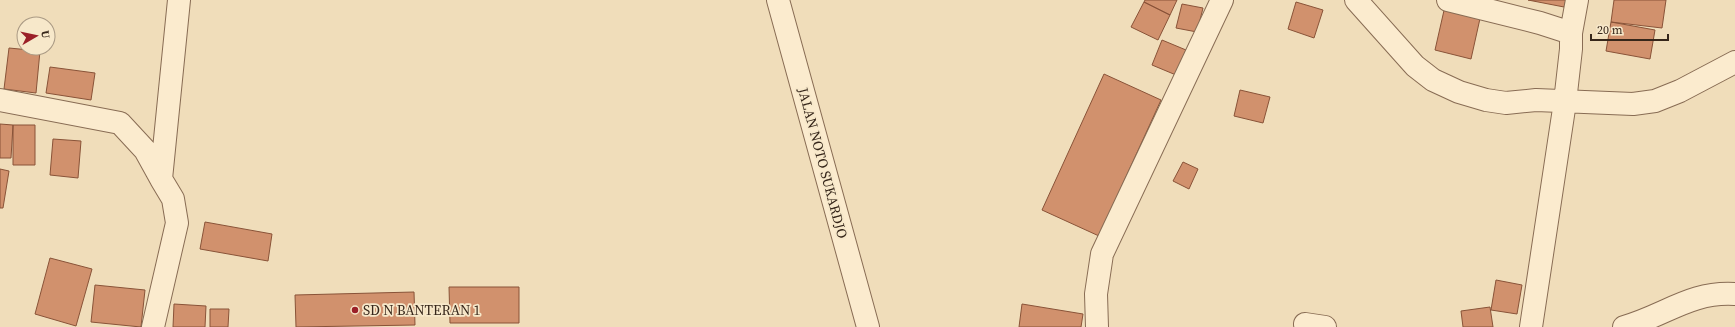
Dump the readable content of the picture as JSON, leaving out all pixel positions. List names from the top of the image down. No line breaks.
{"streets":{"street":["JALAN NOTO SUKARDJO"]},"places":["SD N BANTERAN 1"],"scale_bar":"20 m","north":"right"}
